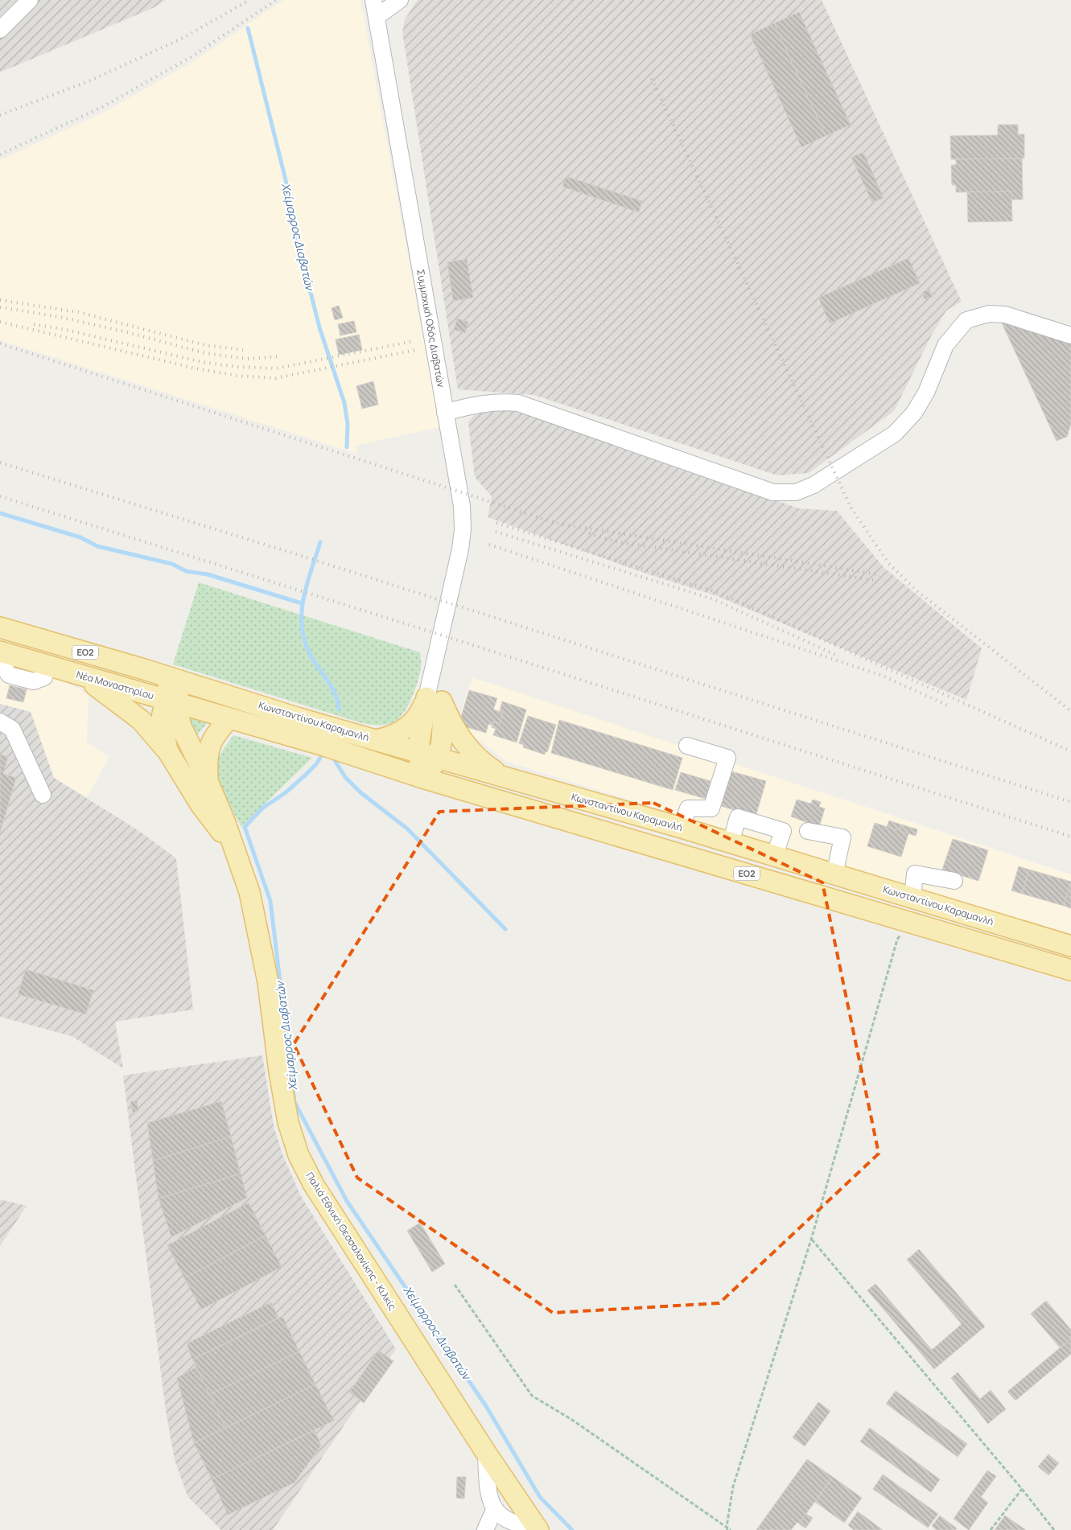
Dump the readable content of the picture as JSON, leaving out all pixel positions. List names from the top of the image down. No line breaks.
{"streets":{"main road":["ΕΟ2","Νέα Μοναστηρίου","Κωνσταντίνου Καραμανλή","Παλιά Εθνική Θεσσαλονίκης - Κιλκίς"],"street":["Συμμαχική Οδός Διαβατών"]},"crossings":[["ΕΟ2","Κωνσταντίνου Καραμανλή"],["ΕΟ2","Παλιά Εθνική Θεσσαλονίκης - Κιλκίς"],["Νέα Μοναστηρίου","Κωνσταντίνου Καραμανλή"],["Νέα Μοναστηρίου","Παλιά Εθνική Θεσσαλονίκης - Κιλκίς"],["Κωνσταντίνου Καραμανλή","Παλιά Εθνική Θεσσαλονίκης - Κιλκίς"]],"water":["Χείμαρρος Διαβατών"]}
